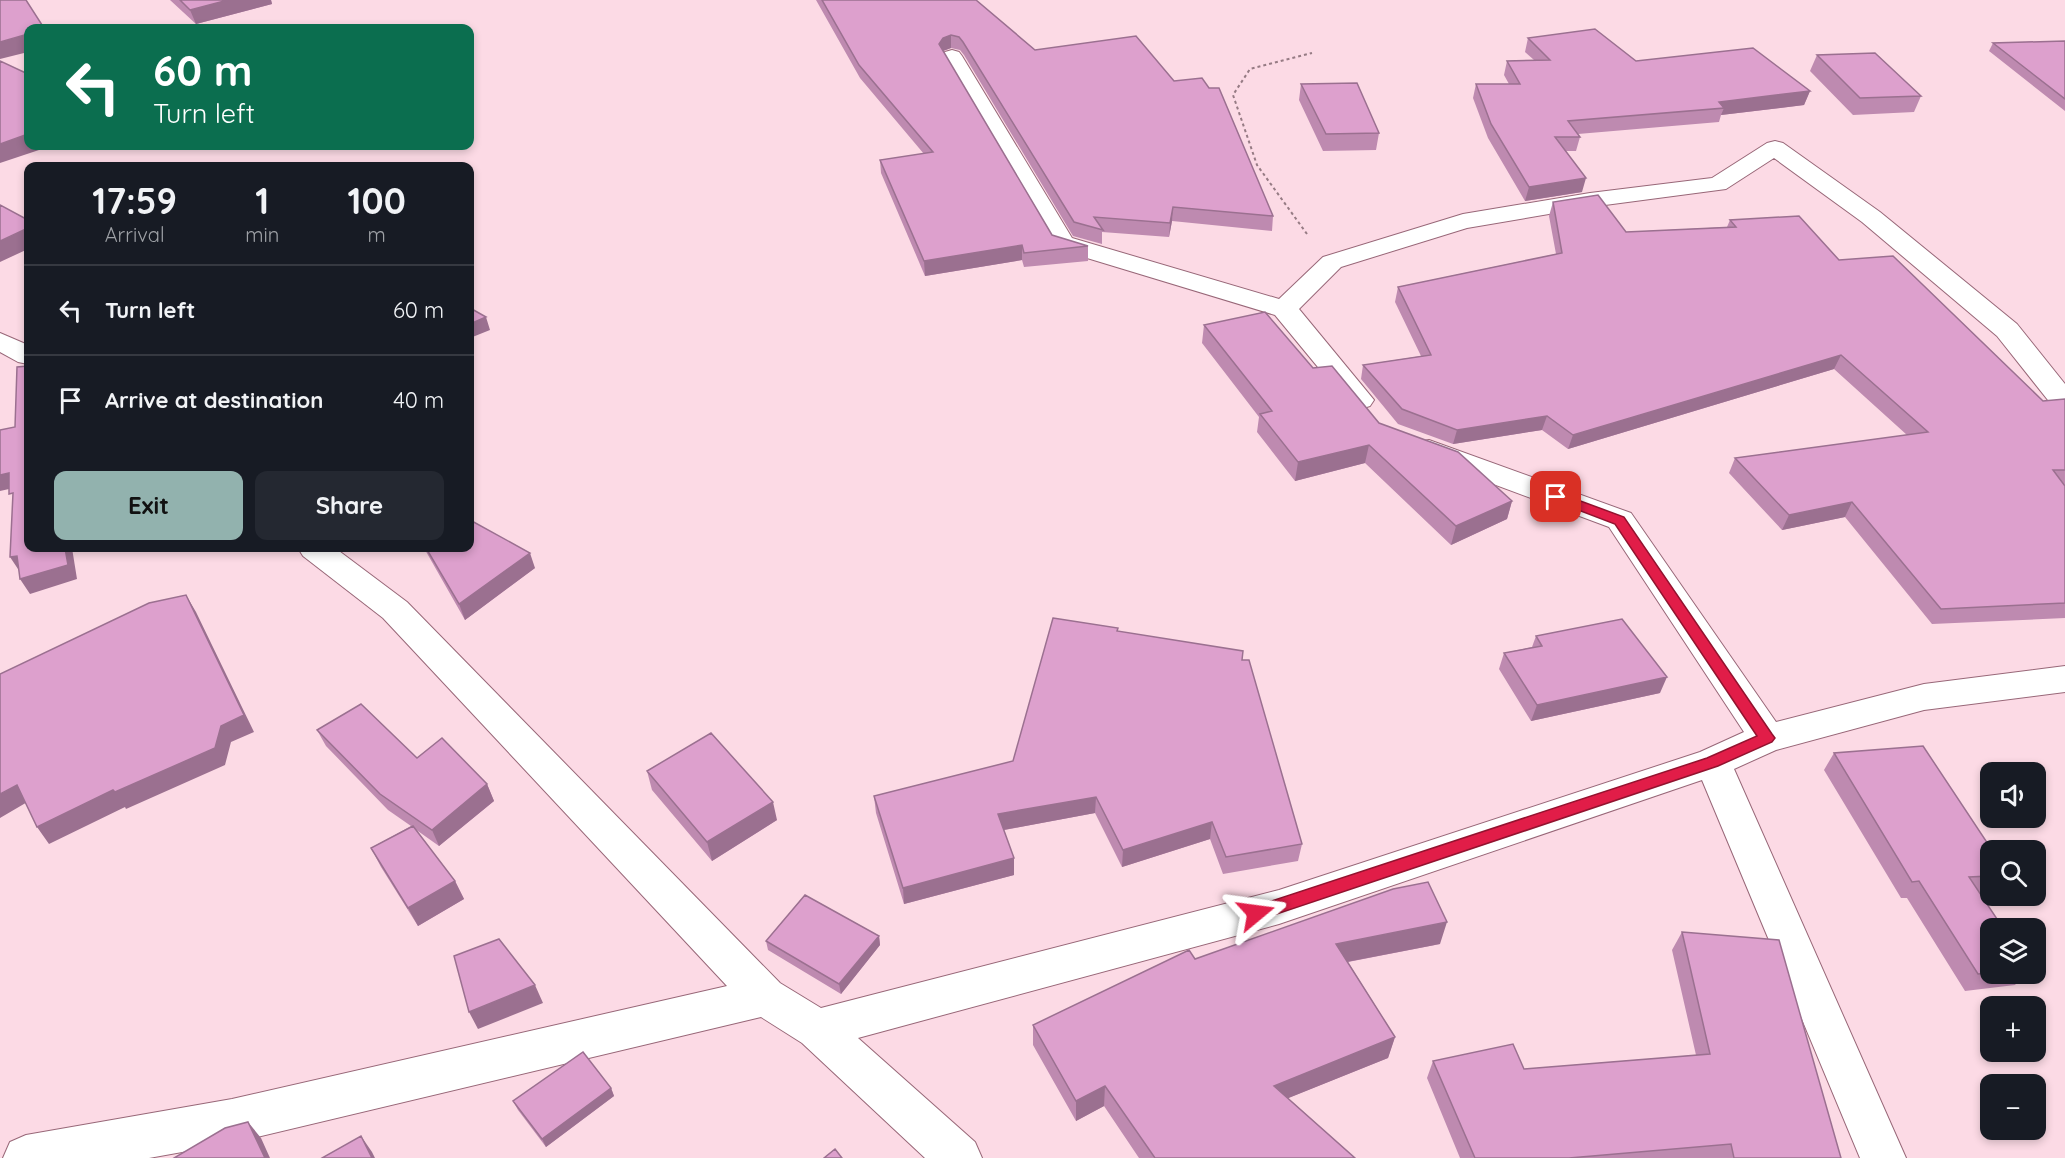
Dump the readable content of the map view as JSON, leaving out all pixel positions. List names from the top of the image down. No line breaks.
{"page":{"turn":["60 m","Turn left"],"eta":["17:59","Arrival","1","min","100","m"],"list":[{"name":"Turn left","value":"60 m"},{"name":"Arrive at destination","value":"40 m"}],"buttons":["Exit","Share"],"map_buttons":["+","−"]}}
